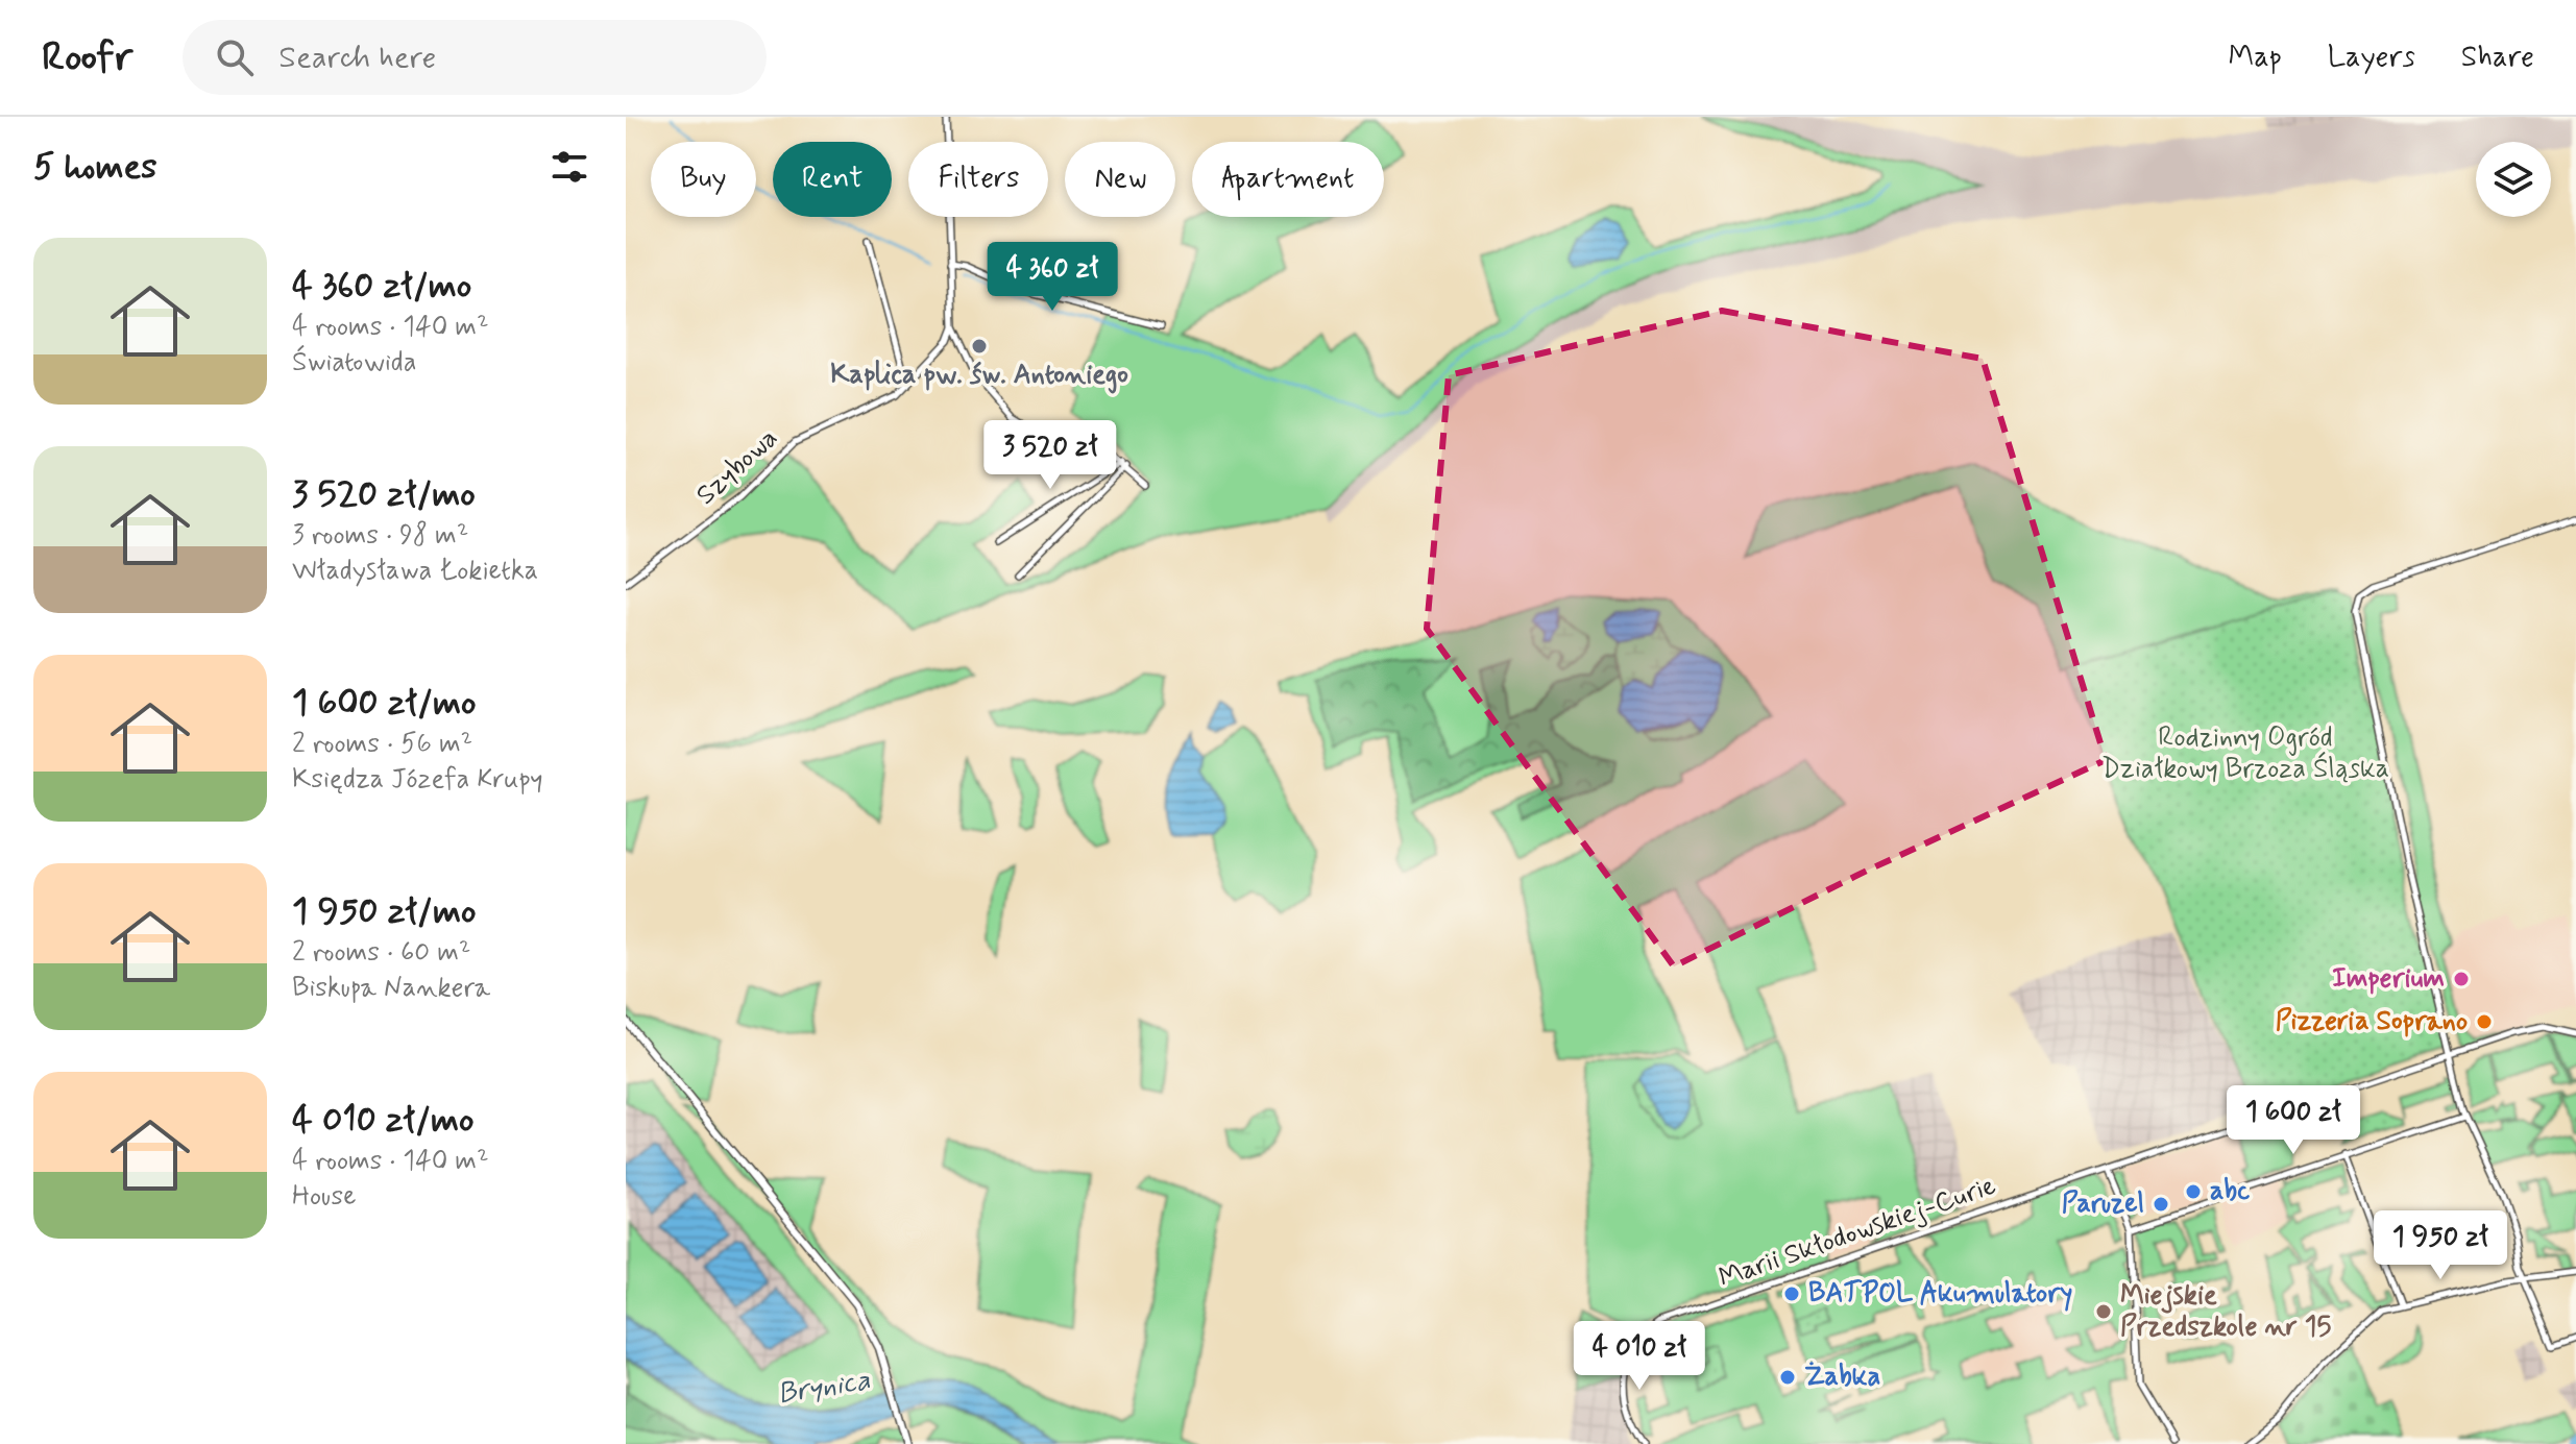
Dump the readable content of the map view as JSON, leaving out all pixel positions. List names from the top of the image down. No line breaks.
{"streets":{"street":["Szybowa","Marii Skłodowskiej-Curie"]},"water":["Brynica"],"parks":["Rodzinny Ogród Działkowy Brzoza Śląska"],"places":["Kaplica pw. św. Antoniego","Imperium","Pizzeria Soprano","abc","Paruzel","BATPOL Akumulatory","Miejskie Przedszkole nr 15","Żabka"],"page":{"header":"Roofr","search":"Search here","nav":["Map","Layers","Share"],"heading":"5 homes","chip":["Buy","Rent","Filters","New","Apartment"],"list":[{"name":"4 360 zł/mo","note":"4 rooms · 140 m² · Światowida"},{"name":"3 520 zł/mo","note":"3 rooms · 98 m² · Władysława Łokietka"},{"name":"1 600 zł/mo","note":"2 rooms · 56 m² · Księdza Józefa Krupy"},{"name":"1 950 zł/mo","note":"2 rooms · 60 m² · Biskupa Nankera"},{"name":"4 010 zł/mo","note":"4 rooms · 140 m² · House"}],"price":["4 360 zł","3 520 zł","1 600 zł","1 950 zł","4 010 zł"]}}
